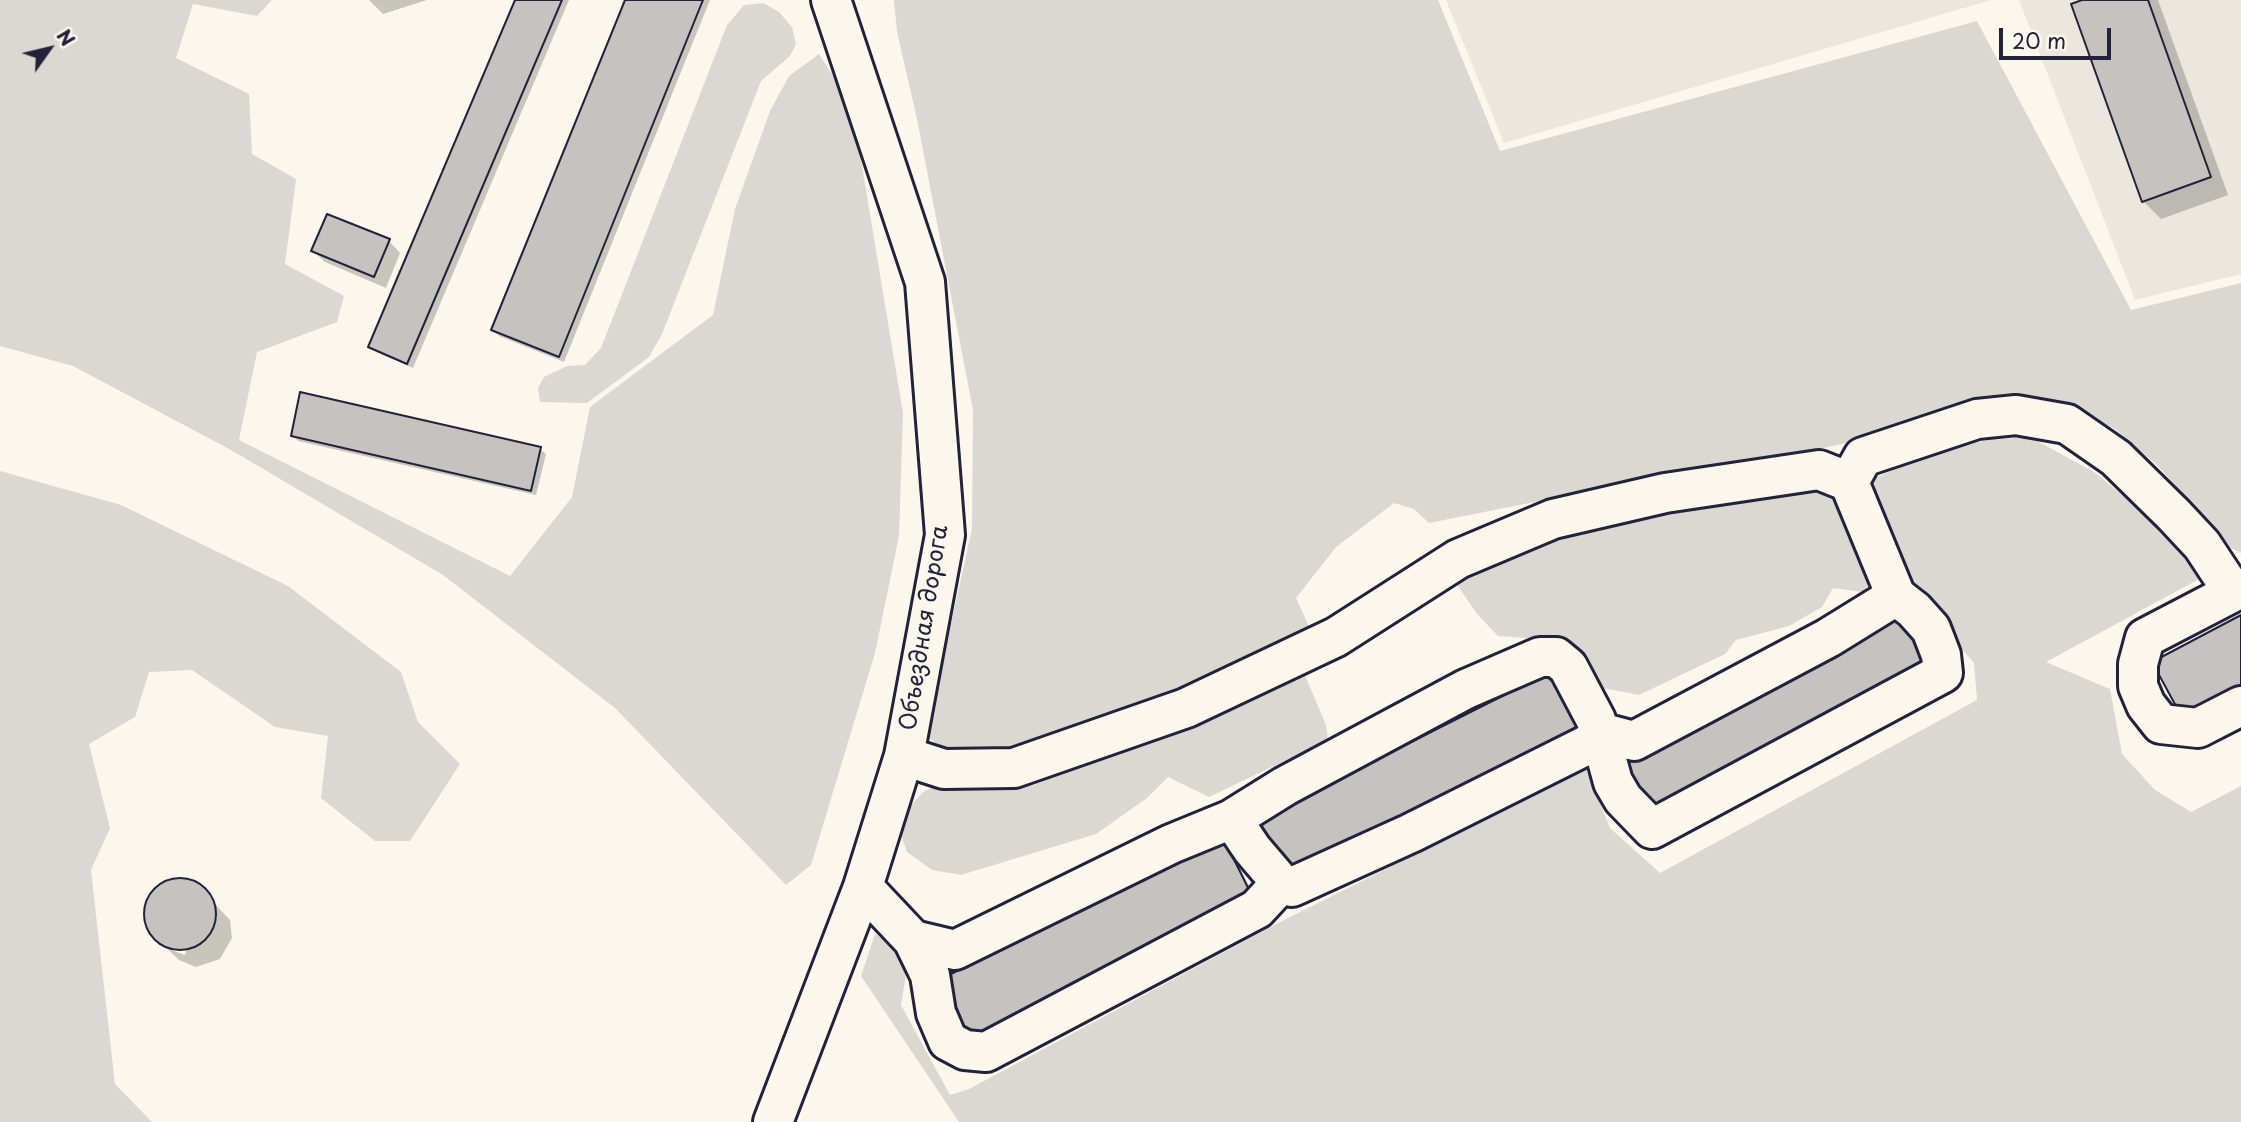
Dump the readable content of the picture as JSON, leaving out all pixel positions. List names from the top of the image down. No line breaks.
{"streets":{"street":["Объездная дорога"]},"scale_bar":"20 m","north":"top right"}
